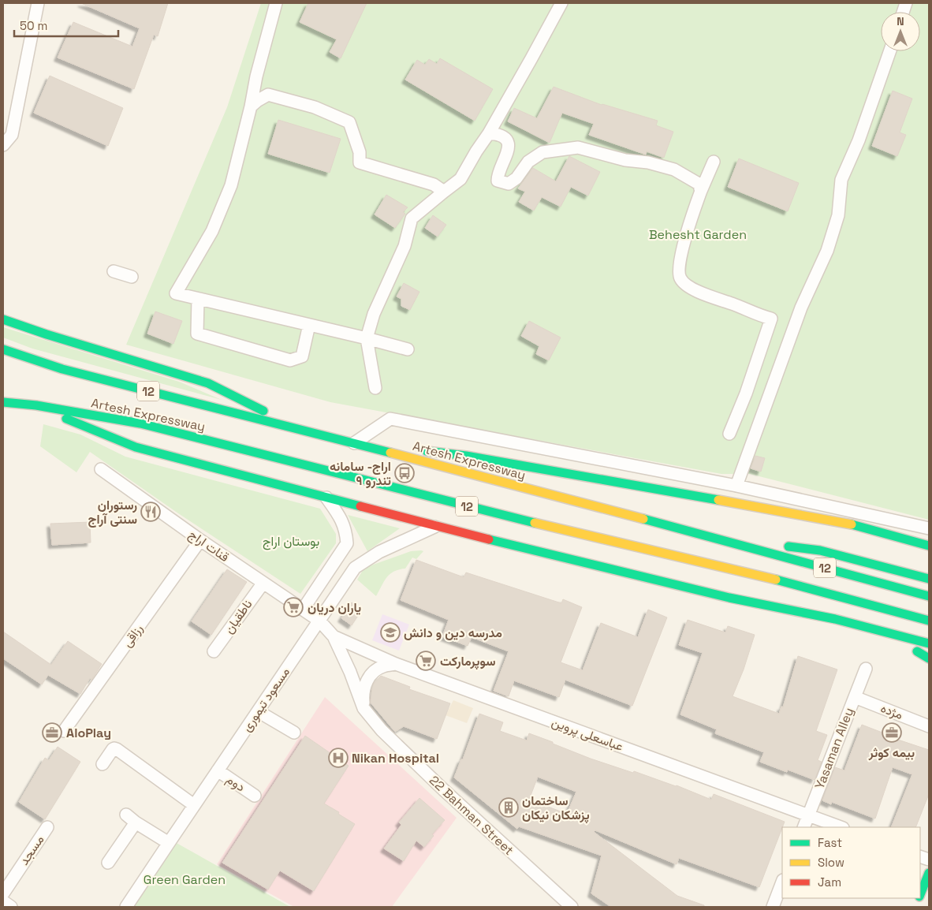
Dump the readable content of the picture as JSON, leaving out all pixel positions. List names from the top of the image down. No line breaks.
{"streets":{"main road":["12","Artesh Expressway"],"street":["قنات اراج","ناطقیان","رزاقی","مسعود تیموری","مژده","عباسعلی پروین","Yasaman Alley","دوم","22 Bahman Street","مسجد"]},"crossings":[["قنات اراج","ناطقیان"],["قنات اراج","رزاقی"],["قنات اراج","مسعود تیموری"],["قنات اراج","عباسعلی پروین"],["قنات اراج","22 Bahman Street"],["مسعود تیموری","دوم"],["مژده","Yasaman Alley"],["عباسعلی پروین","Yasaman Alley"],["عباسعلی پروین","22 Bahman Street"]],"parks":["Behesht Garden","بوستان اراج","Green Garden"],"places":{"bus stop":["اراج- سامانه ۹ تندرو"],"restaurant":["رستوران سنتی آراج"],"supermarket":["یاران دریان","سوپرمارکت"],"school or university":["مدرسه دین و دانش"],"office":["AloPlay","بیمه کوثر"],"hospital":["Nikan Hospital"],"building":["ساختمان پزشکان نیکان"]},"legend":["Fast","Slow","Jam"],"scale_bar":"50 m","north":"top"}
